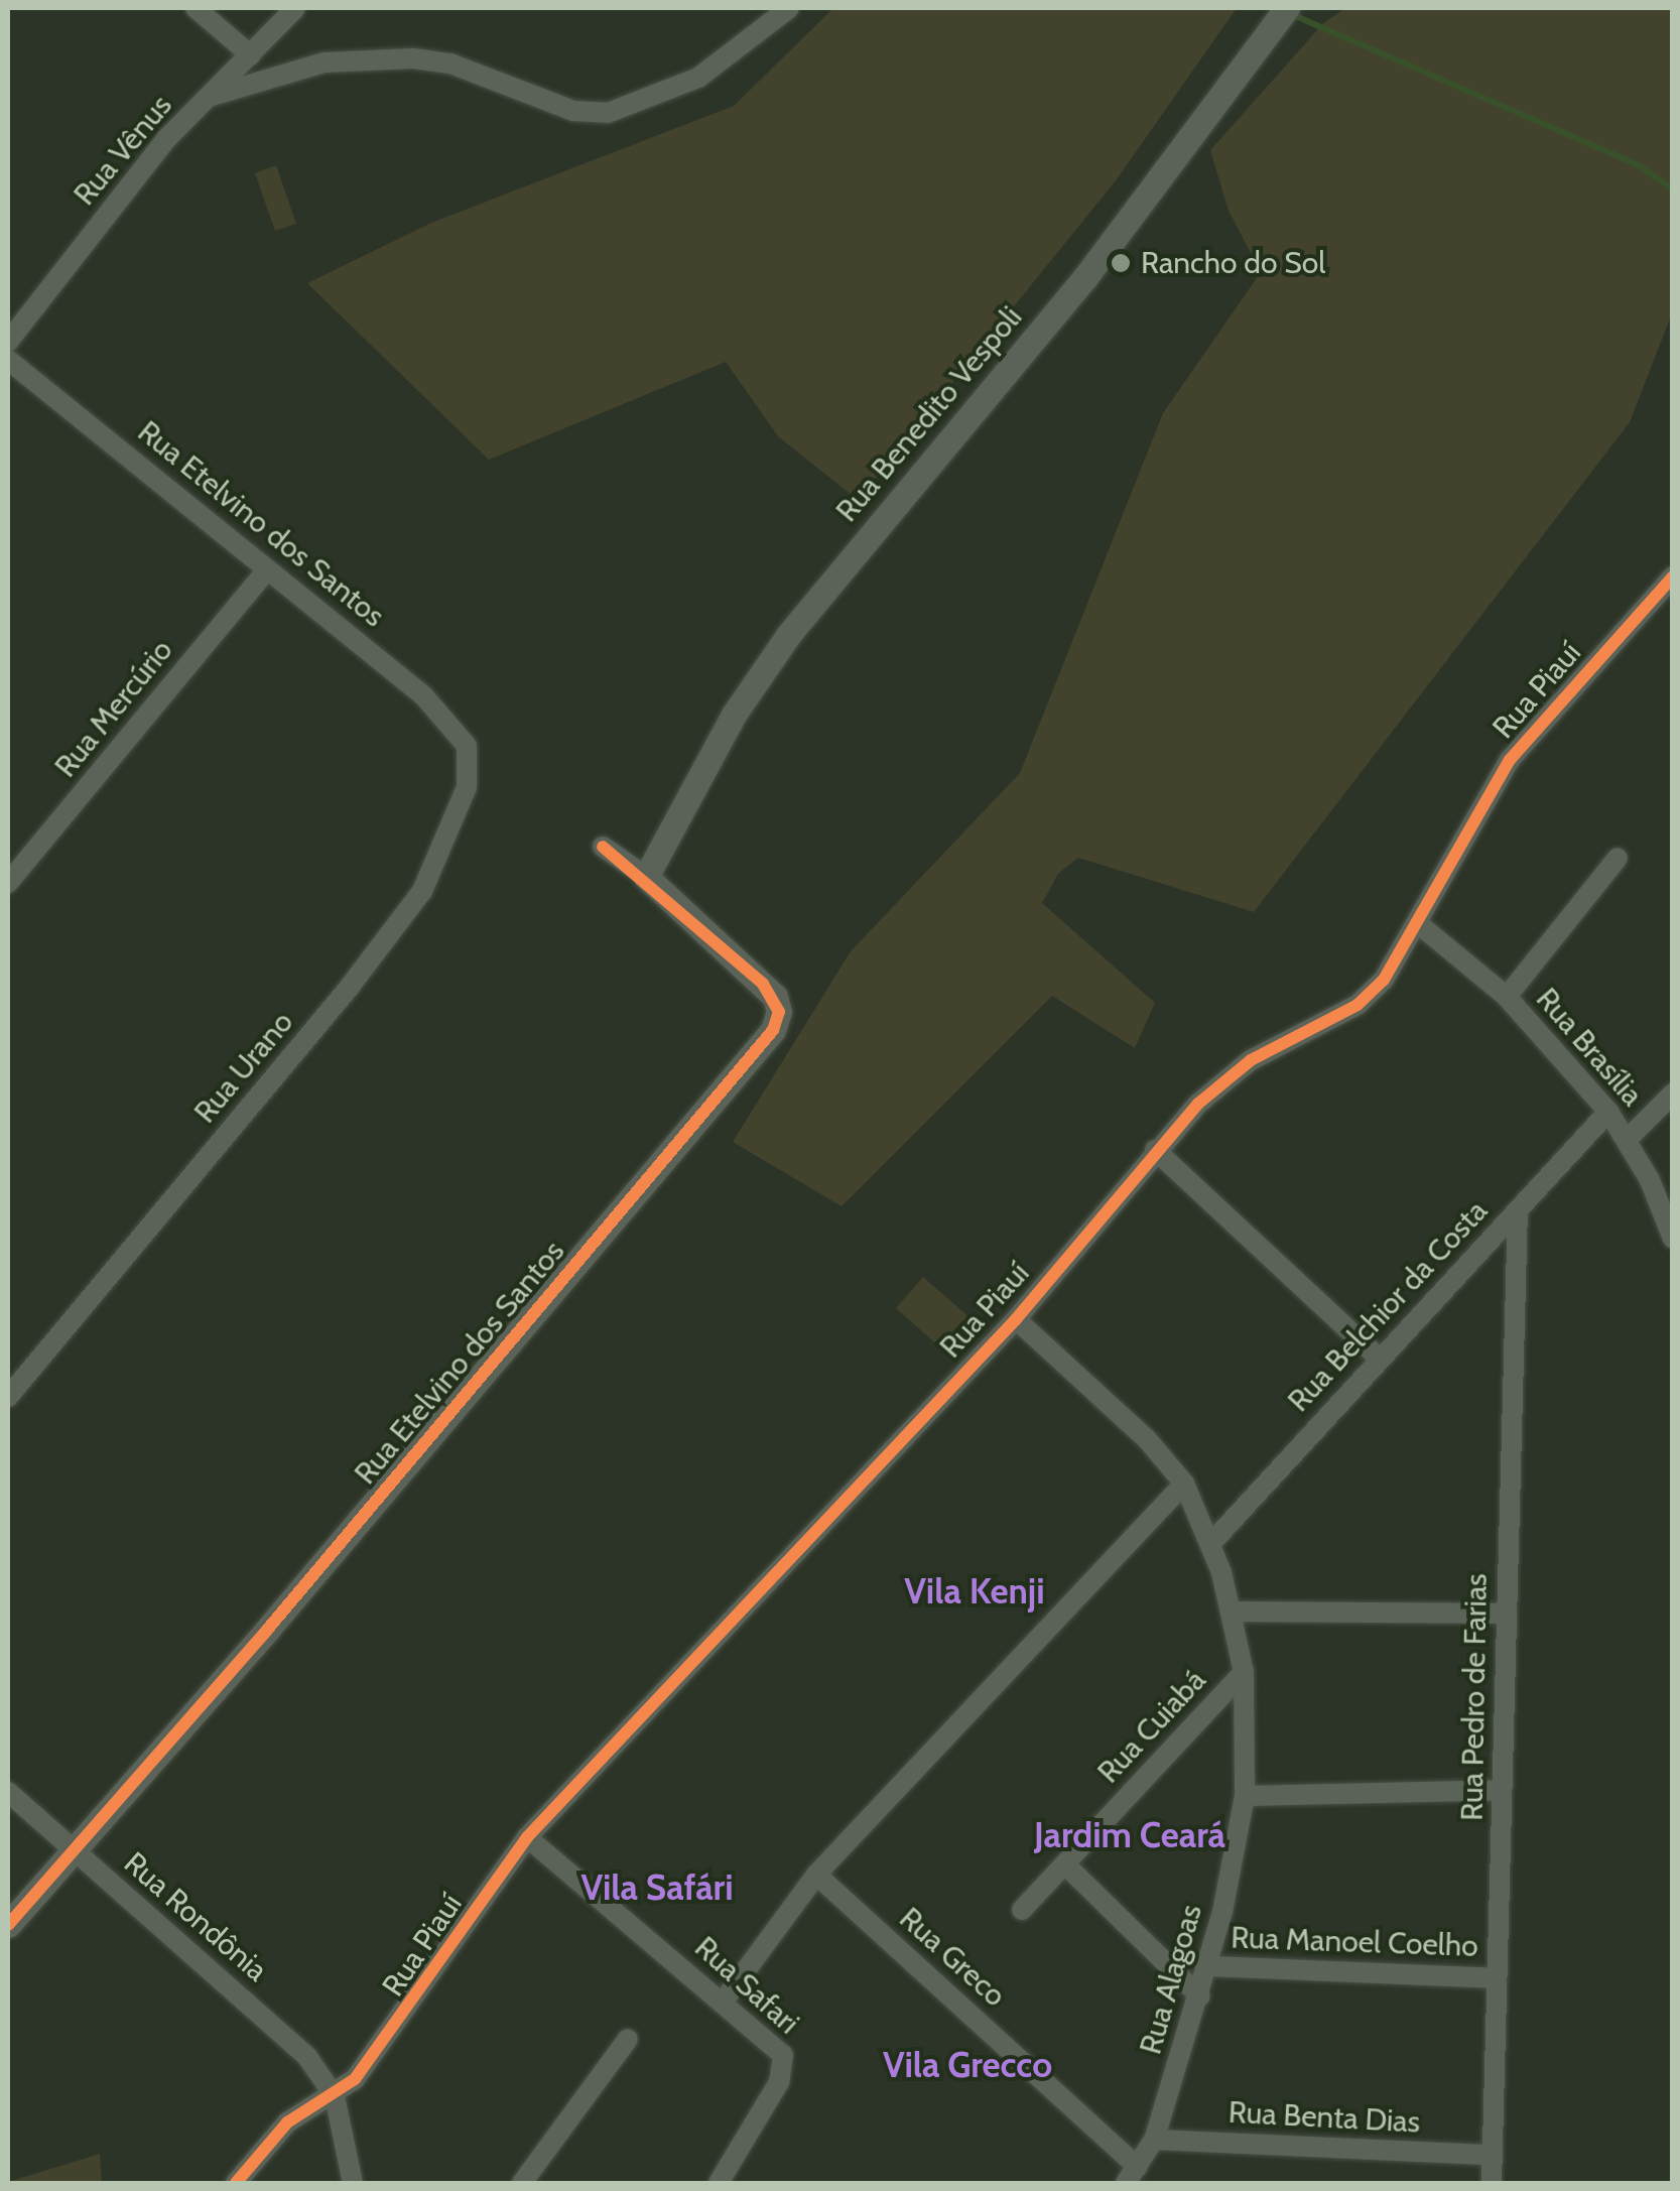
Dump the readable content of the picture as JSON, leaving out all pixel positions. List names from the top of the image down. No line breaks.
{"streets":{"street":["Rua Vênus","Rua Benedito Vespoli","Rua Etelvino dos Santos","Rua Piauí","Rua Mercúrio","Rua Brasília","Rua Urano","Rua Belchior da Costa","Rua Pedro de Farias","Rua Cuiabá","Rua Rondônia","Rua Manoel Coelho","Rua Greco","Rua Alagoas","Rua Safari","Rua Benta Dias"]},"crossings":[["Rua Benedito Vespoli","Rua Etelvino dos Santos"],["Rua Etelvino dos Santos","Rua Mercúrio"],["Rua Etelvino dos Santos","Rua Urano"],["Rua Etelvino dos Santos","Rua Rondônia"],["Rua Piauí","Rua Brasília"],["Rua Piauí","Rua Rondônia"],["Rua Piauí","Rua Alagoas"],["Rua Piauí","Rua Safari"],["Rua Brasília","Rua Belchior da Costa"],["Rua Belchior da Costa","Rua Pedro de Farias"],["Rua Belchior da Costa","Rua Alagoas"],["Rua Pedro de Farias","Rua Manoel Coelho"],["Rua Pedro de Farias","Rua Benta Dias"],["Rua Cuiabá","Rua Alagoas"],["Rua Manoel Coelho","Rua Alagoas"],["Rua Greco","Rua Alagoas"],["Rua Alagoas","Rua Benta Dias"]],"districts":["Vila Kenji","Jardim Ceará","Vila Safári","Vila Grecco"],"places":["Rancho do Sol"]}
